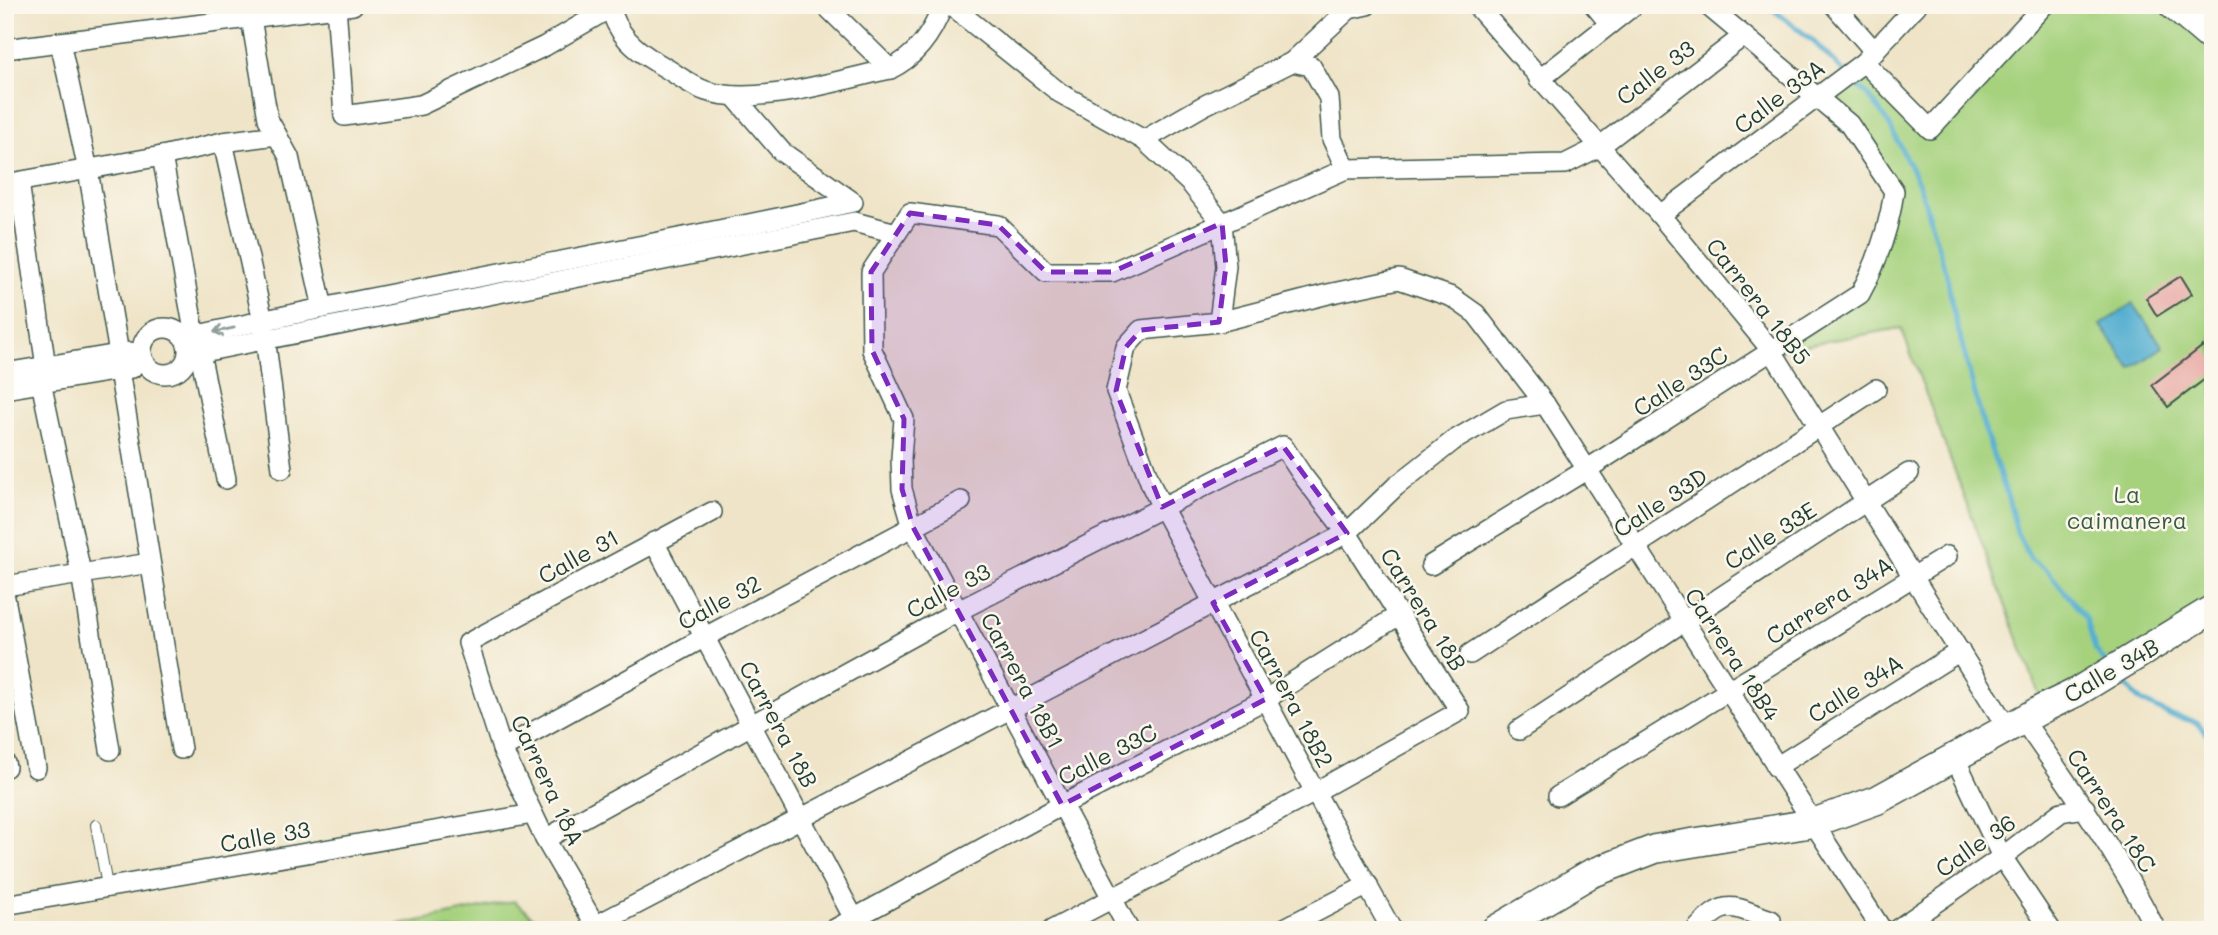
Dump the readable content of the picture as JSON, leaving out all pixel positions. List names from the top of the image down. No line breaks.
{"streets":{"main road":["Calle 34B"],"street":["Calle 33","Calle 33A","Carrera 18B5","Calle 33C","Calle 33D","Calle 33E","Calle 31","Carrera 34A","Calle 32","Carrera 18B","Carrera 18B4","Carrera 18B1","Calle 34A","Carrera 18B2","Carrera 18A","Carrera 18C","Calle 36"]},"crossings":[["Calle 33","Carrera 18B5"],["Calle 33","Carrera 18B"],["Calle 33","Carrera 18B1"],["Calle 33","Carrera 18B2"],["Calle 33","Carrera 18A"],["Calle 33A","Carrera 18B5"],["Calle 33A","Calle 33C"],["Carrera 18B5","Calle 33C"],["Carrera 18B5","Calle 33D"],["Carrera 18B5","Calle 33E"],["Carrera 18B5","Carrera 34A"],["Carrera 18B5","Calle 34B"],["Carrera 18B5","Calle 34A"],["Carrera 18B5","Carrera 18C"],["Calle 33C","Carrera 18B"],["Calle 33C","Carrera 18B4"],["Calle 33C","Carrera 18B1"],["Calle 33C","Carrera 18B2"],["Calle 33D","Carrera 18B4"],["Calle 33E","Carrera 18B4"],["Calle 31","Carrera 18B"],["Calle 31","Carrera 18A"],["Carrera 34A","Carrera 18B4"],["Calle 32","Carrera 18B"],["Calle 32","Carrera 18B1"],["Calle 32","Carrera 18A"],["Carrera 18B","Carrera 18B2"],["Carrera 18B4","Calle 34B"],["Carrera 18B4","Calle 34A"],["Carrera 18B4","Carrera 18B2"],["Calle 34B","Carrera 18C"],["Carrera 18C","Calle 36"]],"parks":["La caimanera"]}
